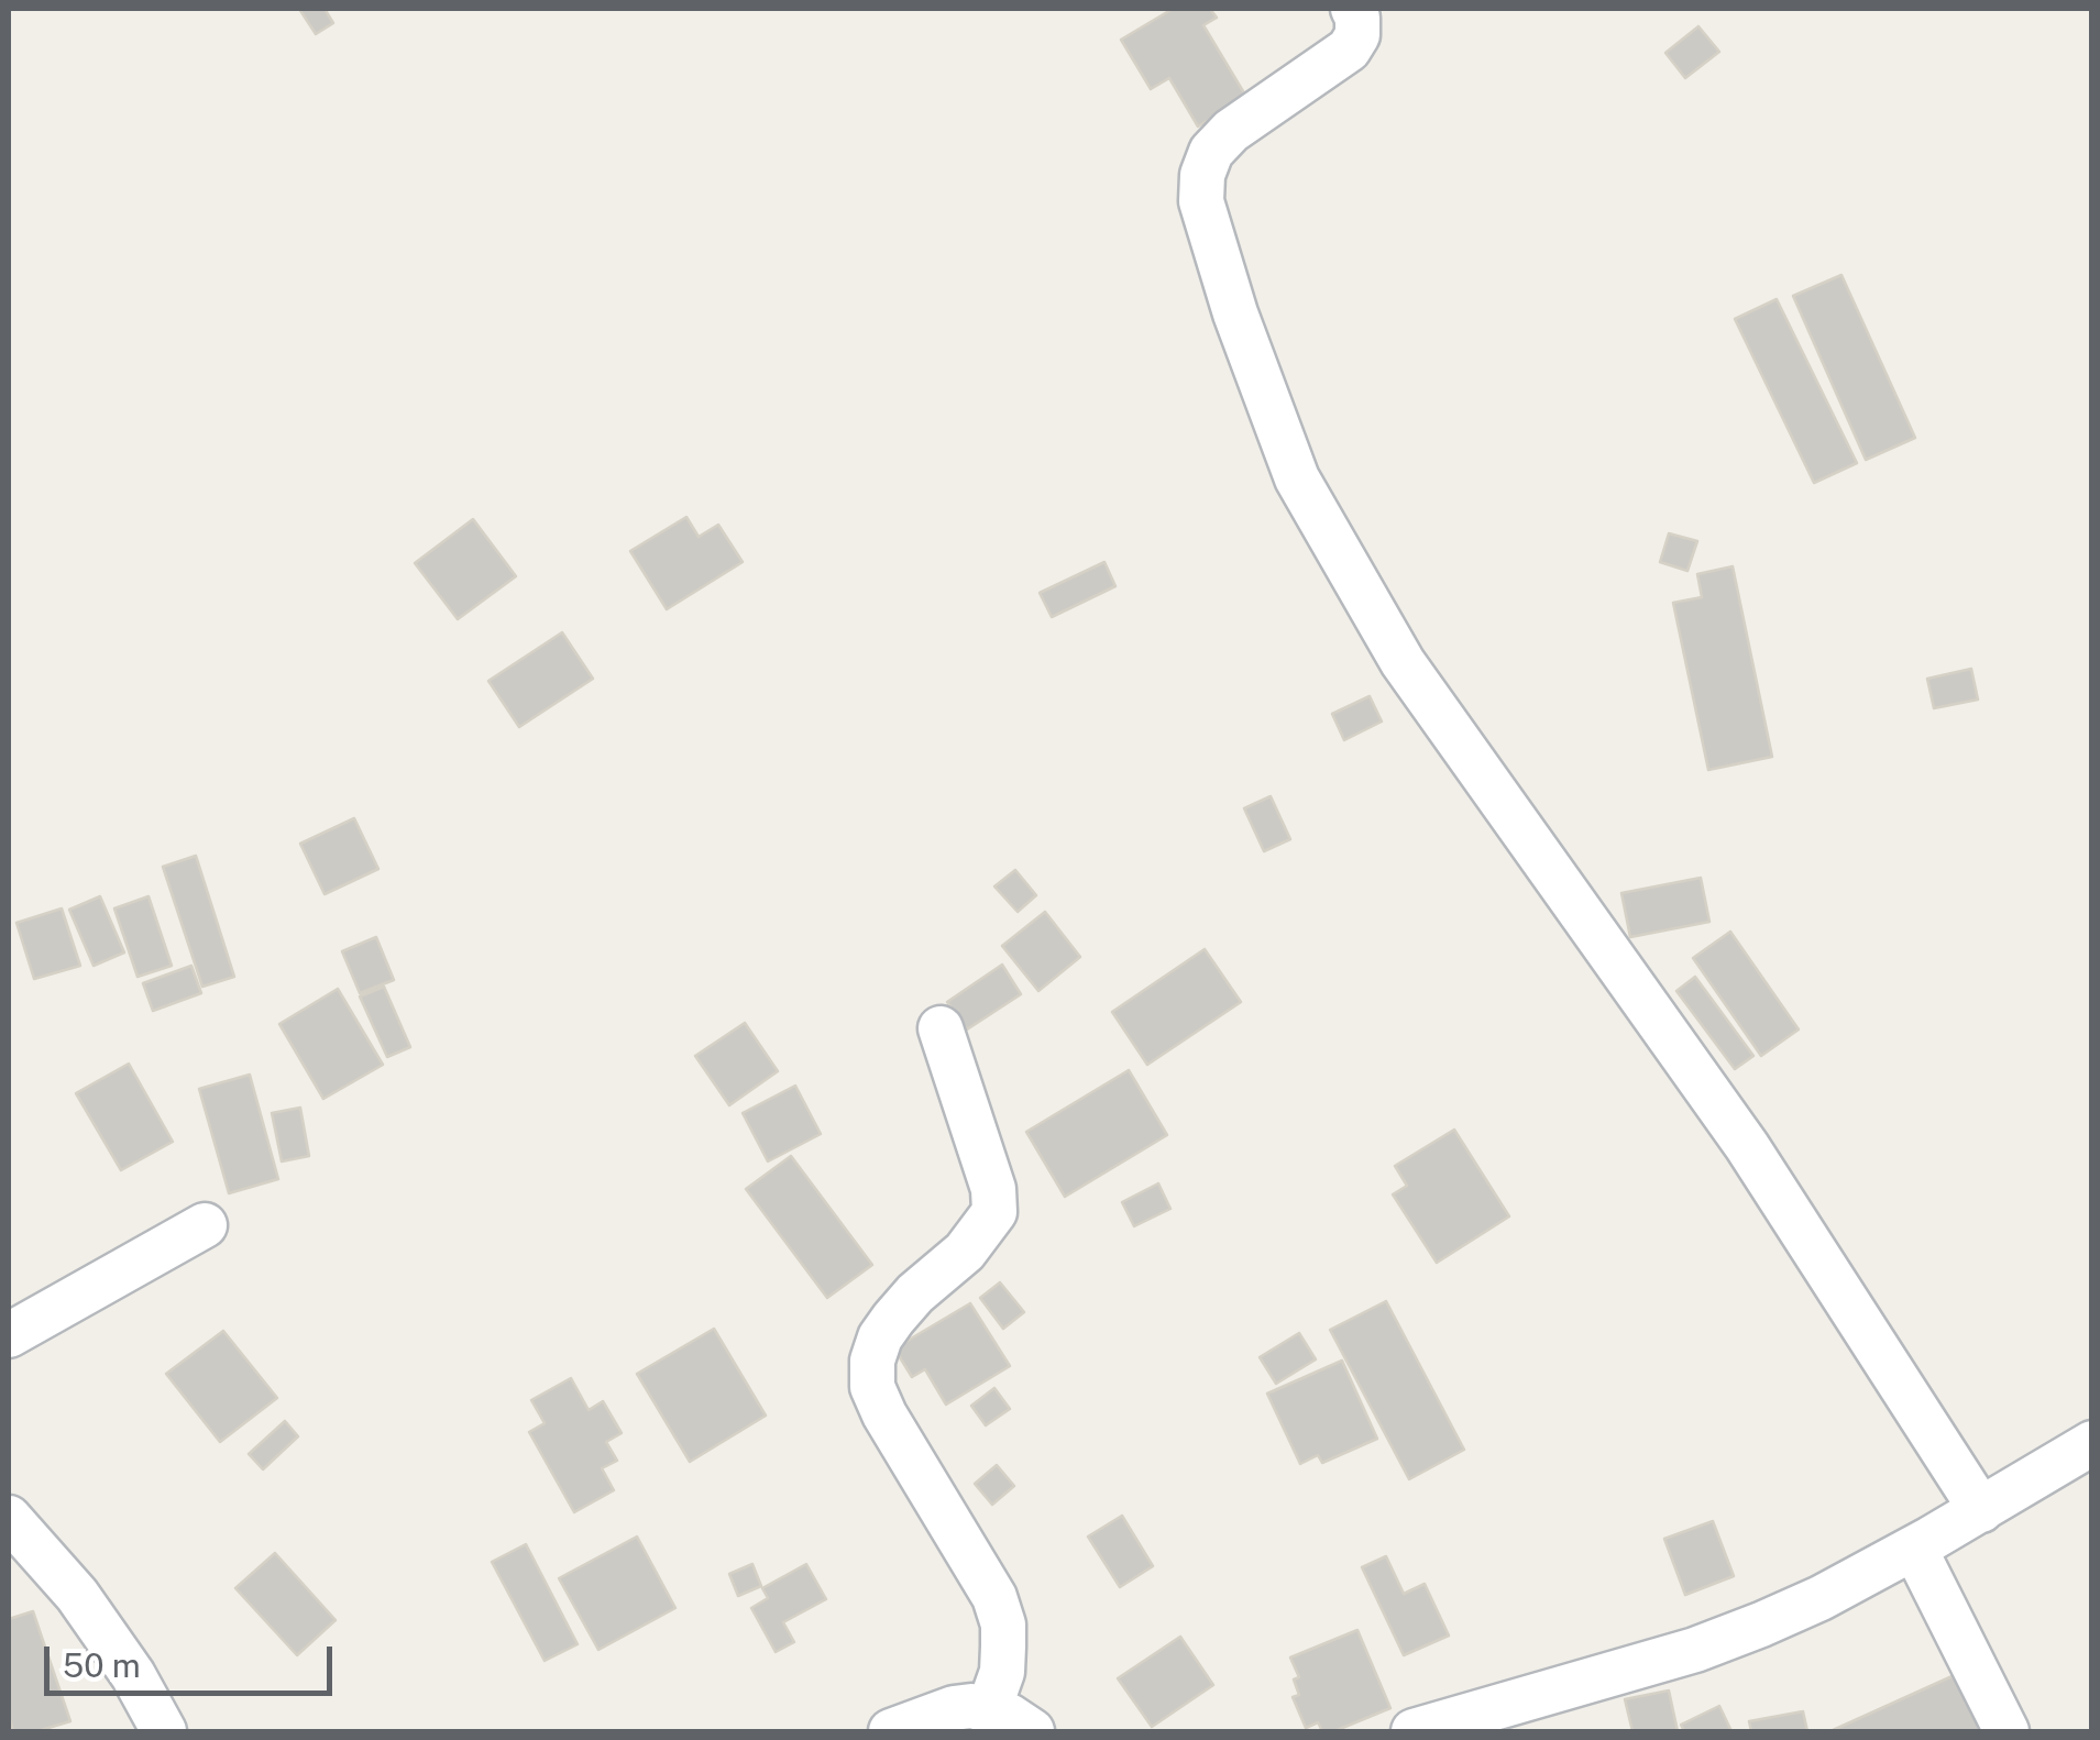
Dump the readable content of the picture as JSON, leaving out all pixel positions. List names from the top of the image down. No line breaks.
{"scale_bar":"50 m"}
